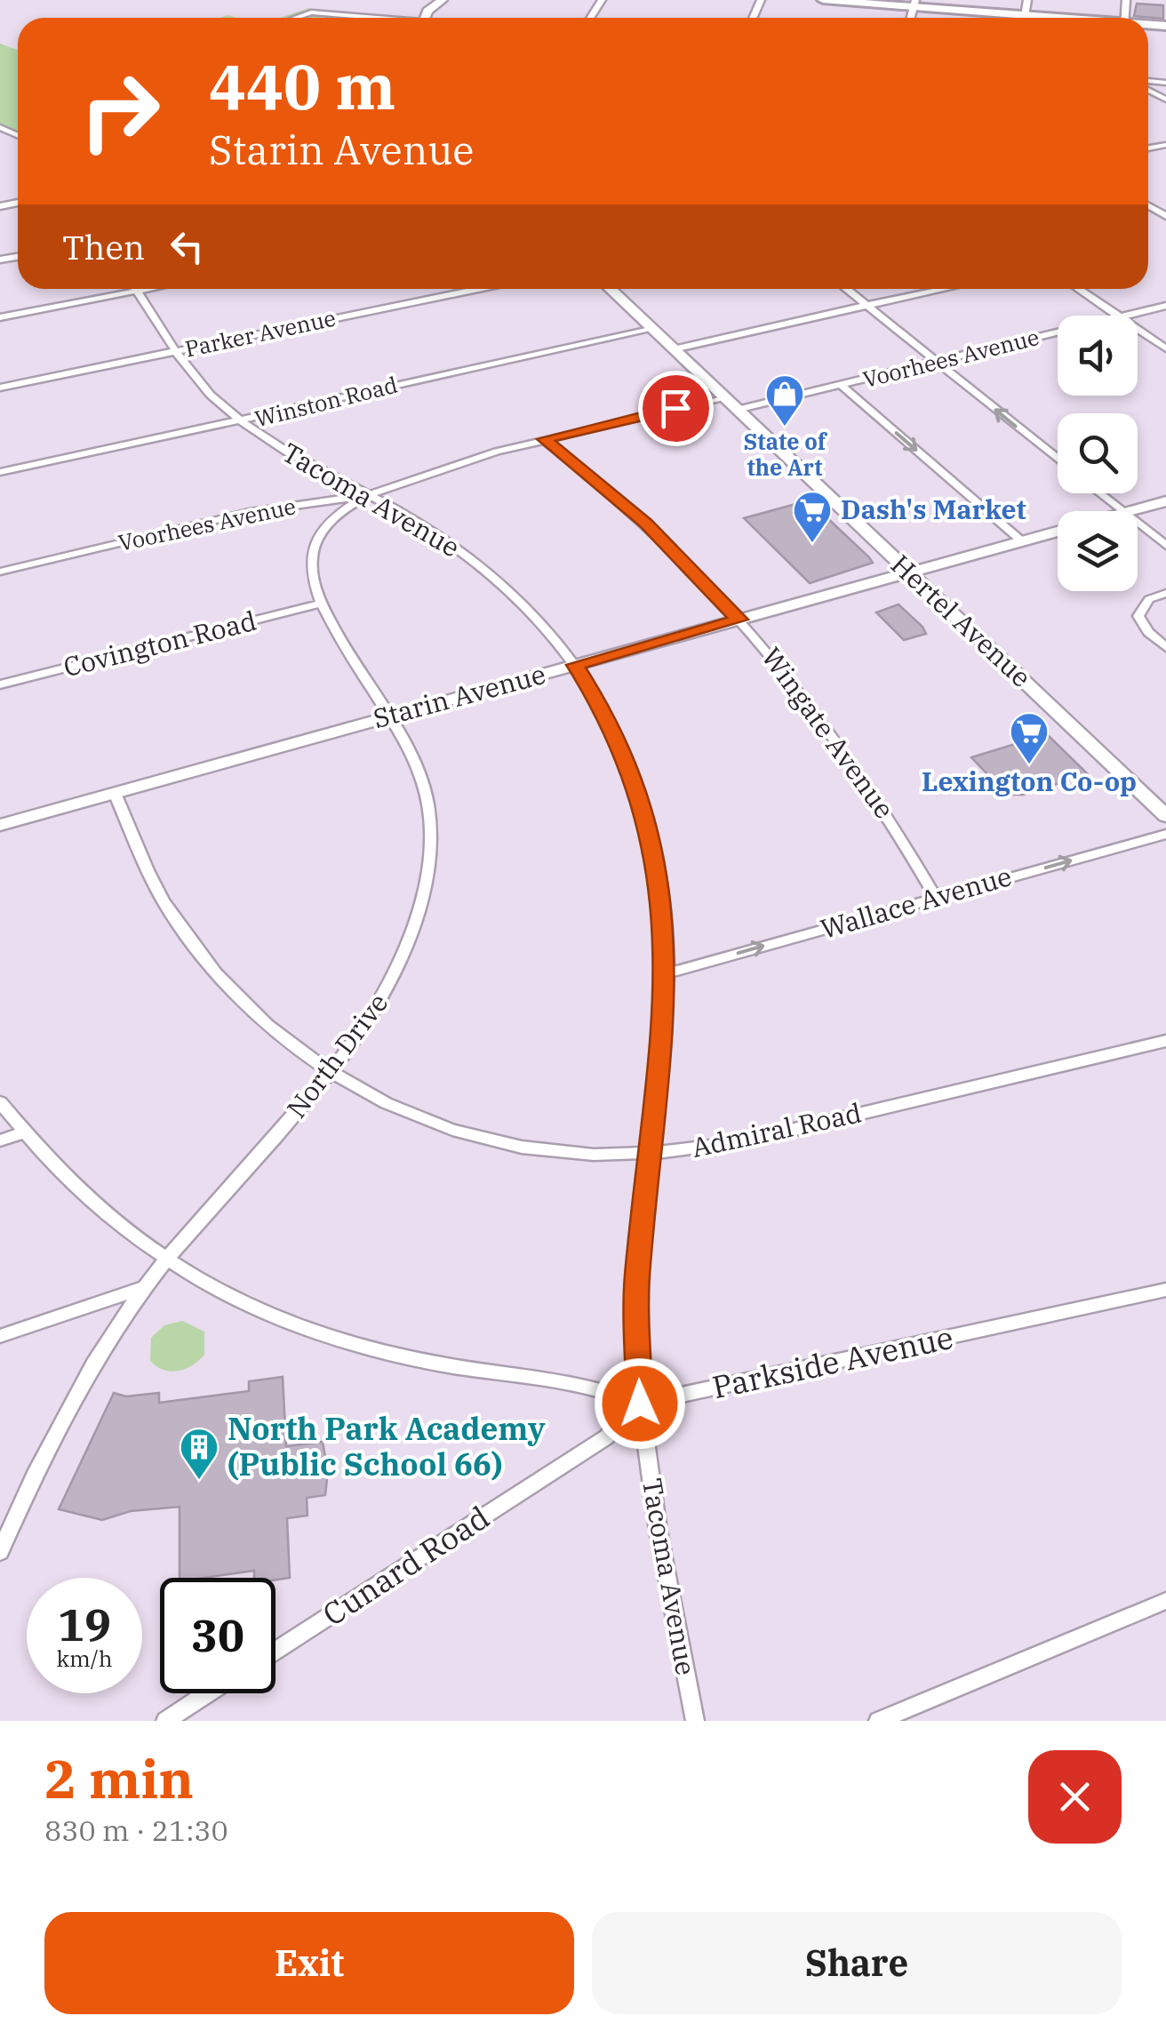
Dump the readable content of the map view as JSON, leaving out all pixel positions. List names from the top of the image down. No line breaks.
{"streets":{"street":["Parker Avenue","Voorhees Avenue","Winston Road","Tacoma Avenue","Hertel Avenue","Covington Road","Starin Avenue","Wingate Avenue","Wallace Avenue","North Drive","Admiral Road","Parkside Avenue","Cunard Road"]},"crossings":[["Parker Avenue","Tacoma Avenue"],["Voorhees Avenue","Tacoma Avenue"],["Voorhees Avenue","Hertel Avenue"],["Voorhees Avenue","Wingate Avenue"],["Voorhees Avenue","North Drive"],["Winston Road","Tacoma Avenue"],["Winston Road","Hertel Avenue"],["Tacoma Avenue","Starin Avenue"],["Tacoma Avenue","Wallace Avenue"],["Tacoma Avenue","North Drive"],["Tacoma Avenue","Admiral Road"],["Tacoma Avenue","Parkside Avenue"],["Tacoma Avenue","Cunard Road"],["Hertel Avenue","Starin Avenue"],["Covington Road","North Drive"],["Starin Avenue","Wingate Avenue"],["Starin Avenue","North Drive"],["Starin Avenue","Admiral Road"],["Wingate Avenue","Wallace Avenue"],["North Drive","Admiral Road"],["Parkside Avenue","Cunard Road"]],"one_way":["Wallace Avenue"],"places":{"shop":["State of the Art"],"supermarket":["Dash's Market","Lexington Co-op"],"building":["North Park Academy (Public School 66)"]},"page":{"turn":["440 m","Starin Avenue"],"then":"Then","speed":"19 km/h","limit":"30","heading":["2 min","830 m · 21:30"],"buttons":["Exit","Share"]}}
